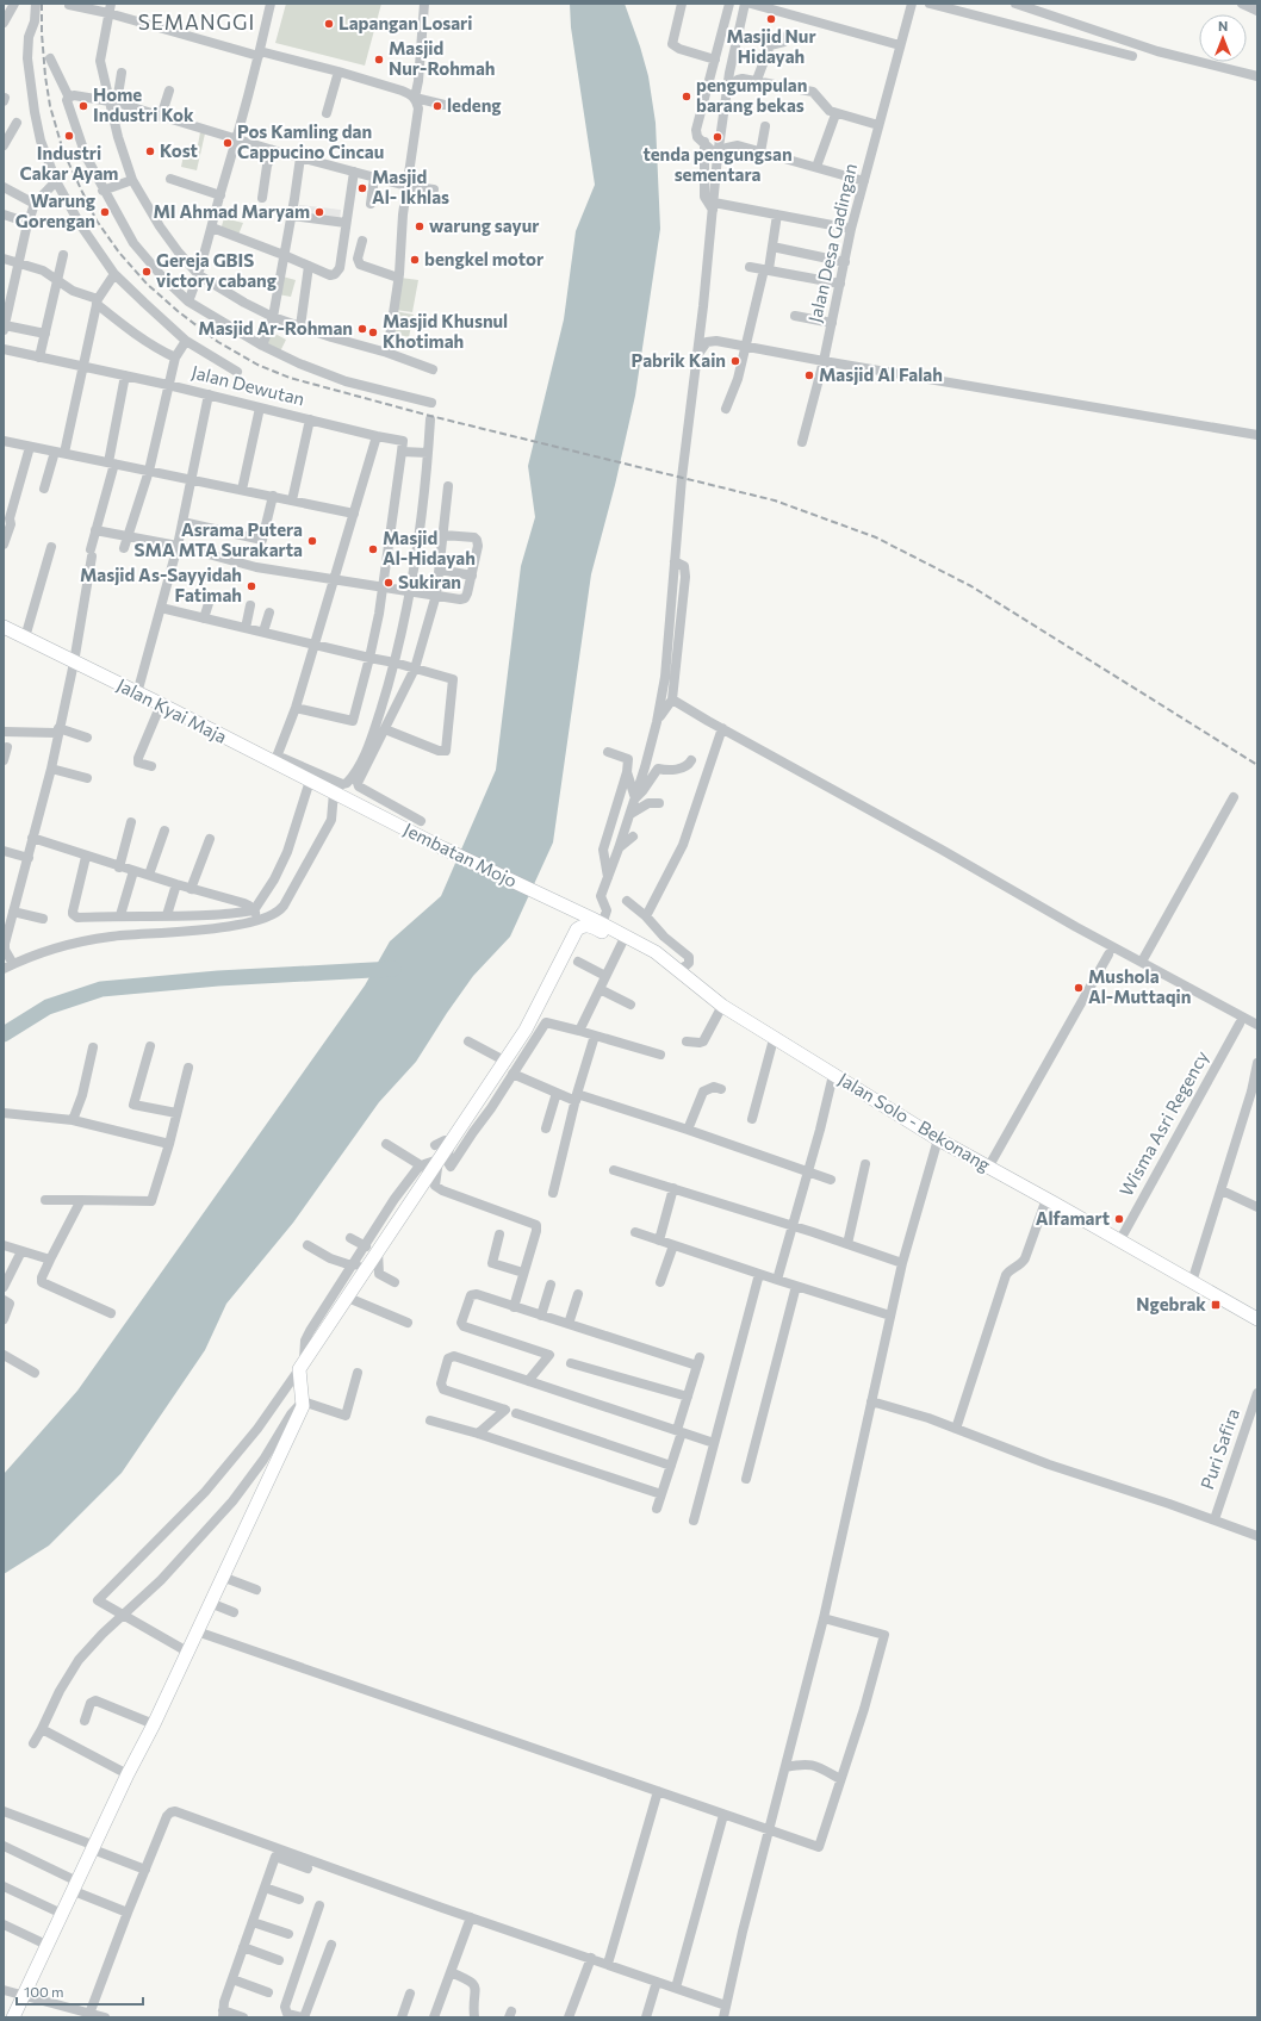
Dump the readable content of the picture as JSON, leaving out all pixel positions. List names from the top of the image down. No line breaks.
{"streets":{"main road":["Jalan Kyai Maja","Jembatan Mojo","Jalan Solo - Bekonang"],"street":["Jalan Desa Gadingan","Jalan Dewutan","Wisma Asri Regency","Puri Safira"]},"crossings":[["Jalan Kyai Maja","Jembatan Mojo"],["Jembatan Mojo","Jalan Solo - Bekonang"],["Jalan Solo - Bekonang","Wisma Asri Regency"]],"districts":["SEMANGGI"],"places":{"other":["Masjid Nur Hidayah","Lapangan Losari","Masjid Nur-Rohmah","pengumpulan barang bekas","Home Industri Kok","ledeng","Industri Cakar Ayam","tenda pengungsan sementara","Pos Kamling dan Cappucino Cincau","Kost","Masjid Al- Ikhlas","Warung Gorengan","MI Ahmad Maryam","warung sayur","bengkel motor","Gereja GBIS victory cabang","Masjid Ar-Rohman","Masjid Khusnul Khotimah","Pabrik Kain","Masjid Al Falah","Asrama Putera SMA MTA Surakarta","Masjid Al-Hidayah","Sukiran","Masjid As-Sayyidah Fatimah","Mushola Al-Muttaqin","Alfamart"],"transit":["Ngebrak"]},"scale_bar":"100 m","north":"top"}
